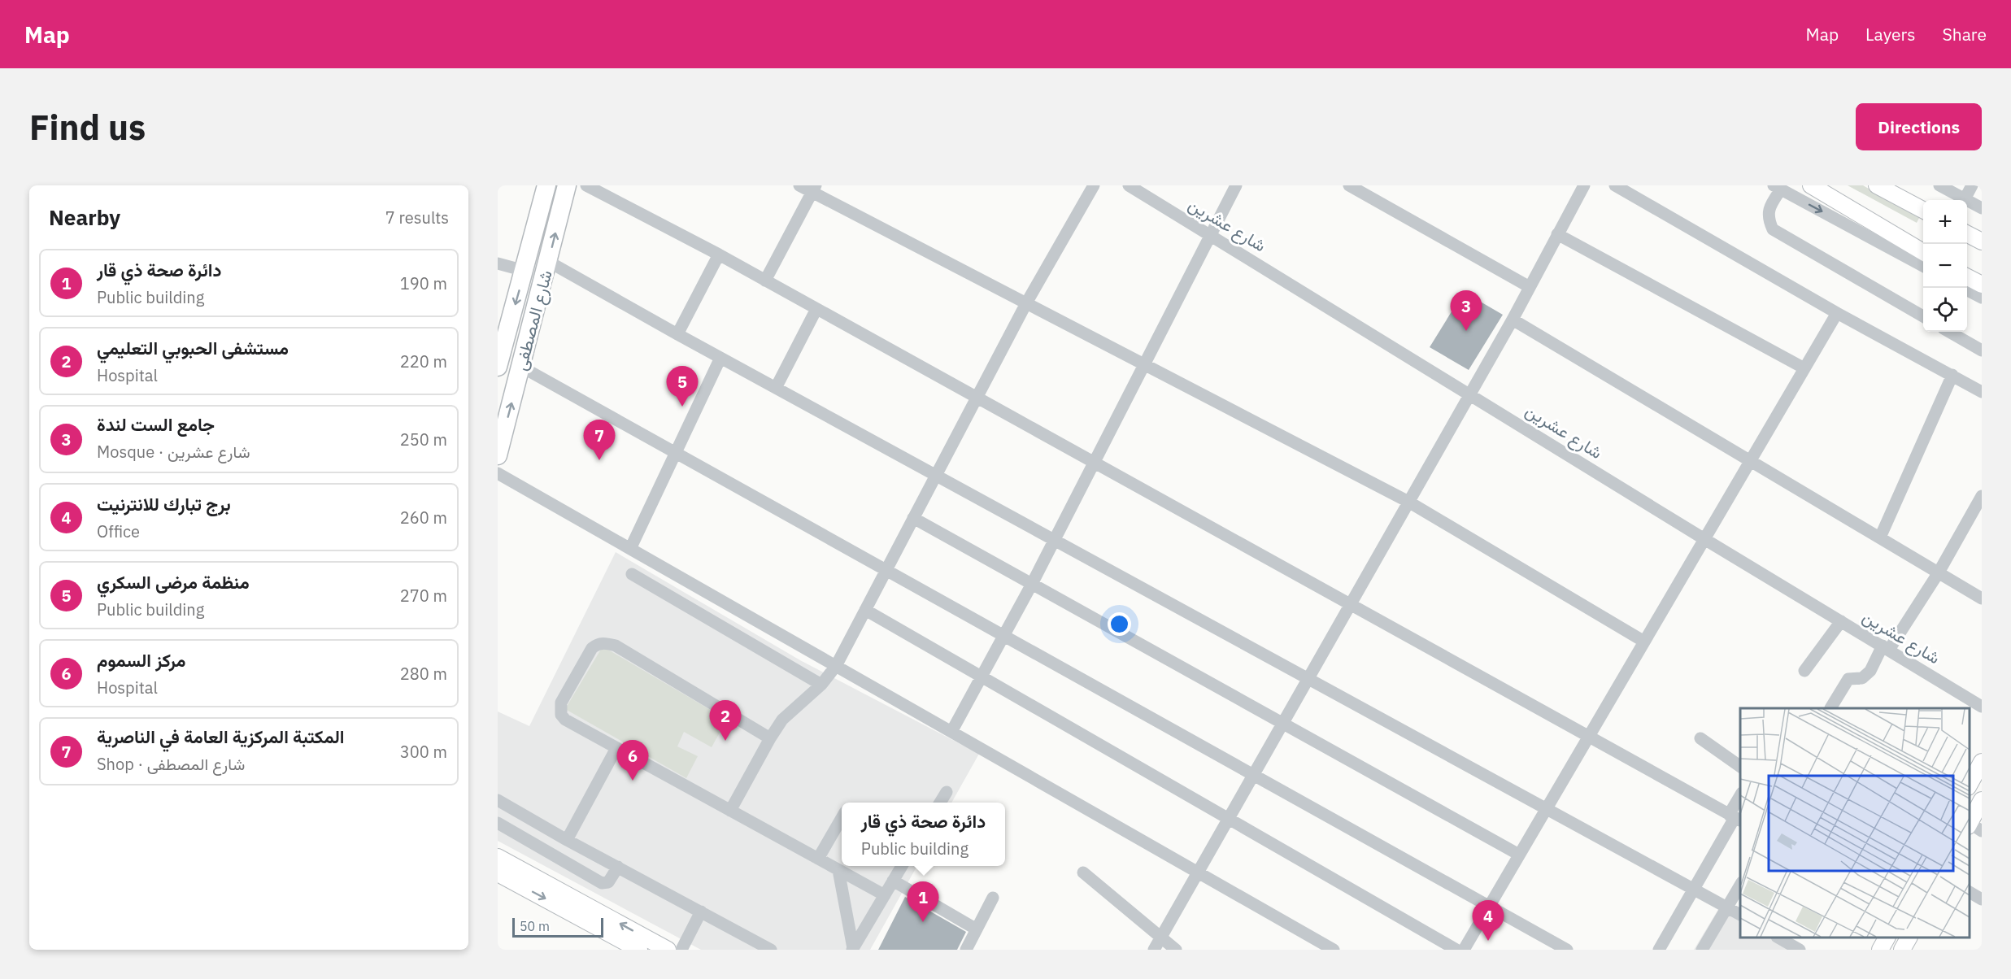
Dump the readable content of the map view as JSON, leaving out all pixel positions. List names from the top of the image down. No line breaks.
{"streets":{"highway":["شارع المصطفى"],"street":["شارع عشرين"]},"scale_bar":"50 m","page":{"header":"Map","nav":["Map","Layers","Share"],"buttons":"Directions","title":"Find us","heading":["Nearby","7 results"],"map_buttons":["+","−"],"list":[{"mark":"1","name":"دائرة صحة ذي قار","note":"Public building","value":"190 m"},{"mark":"2","name":"مستشفى الحبوبي التعليمي","note":"Hospital","value":"220 m"},{"mark":"3","name":"جامع الست لندة","note":"Mosque · شارع عشرين","value":"250 m"},{"mark":"4","name":"برج تبارك للانترنيت","note":"Office","value":"260 m"},{"mark":"5","name":"منظمة مرضى السكري","note":"Public building","value":"270 m"},{"mark":"6","name":"مركز السموم","note":"Hospital","value":"280 m"},{"mark":"7","name":"المكتبة المركزية العامة في الناصرية","note":"Shop · شارع المصطفى","value":"300 m"}],"pins":["3","5","7","2","6","1","4"],"popup":["دائرة صحة ذي قار","Public building"],"scale":"50 m"}}
